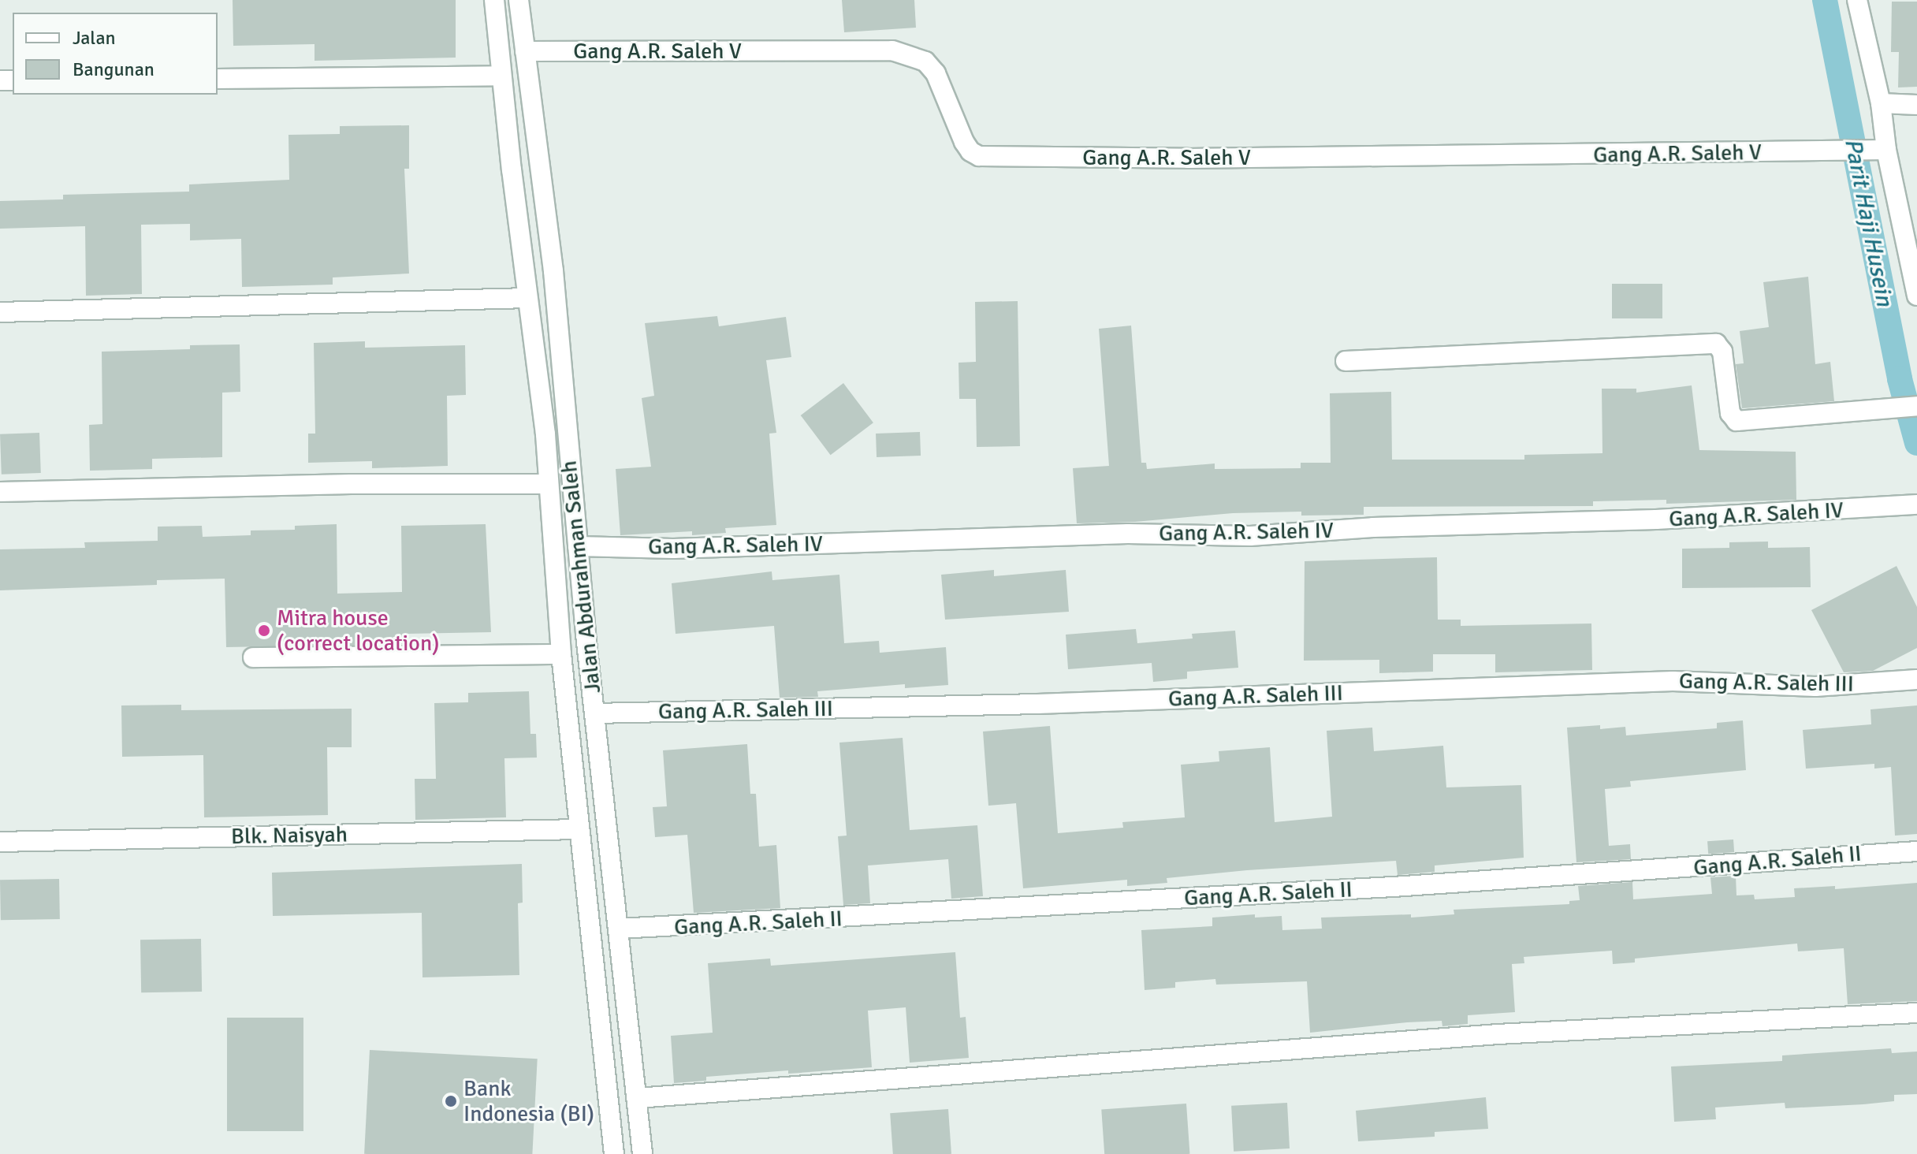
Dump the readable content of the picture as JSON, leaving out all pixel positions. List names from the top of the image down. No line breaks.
{"streets":{"street":["Gang A.R. Saleh V","Gang A.R. Saleh IV","Jalan Abdurahman Saleh","Gang A.R. Saleh III","Blk. Naisyah","Gang A.R. Saleh II"]},"crossings":[["Gang A.R. Saleh V","Jalan Abdurahman Saleh"],["Gang A.R. Saleh IV","Jalan Abdurahman Saleh"],["Jalan Abdurahman Saleh","Gang A.R. Saleh III"],["Jalan Abdurahman Saleh","Blk. Naisyah"],["Jalan Abdurahman Saleh","Gang A.R. Saleh II"]],"water":["Parit Haji Husein"],"places":["Mitra house (correct location)","Bank Indonesia (BI)"],"legend":["Jalan","Bangunan"]}
